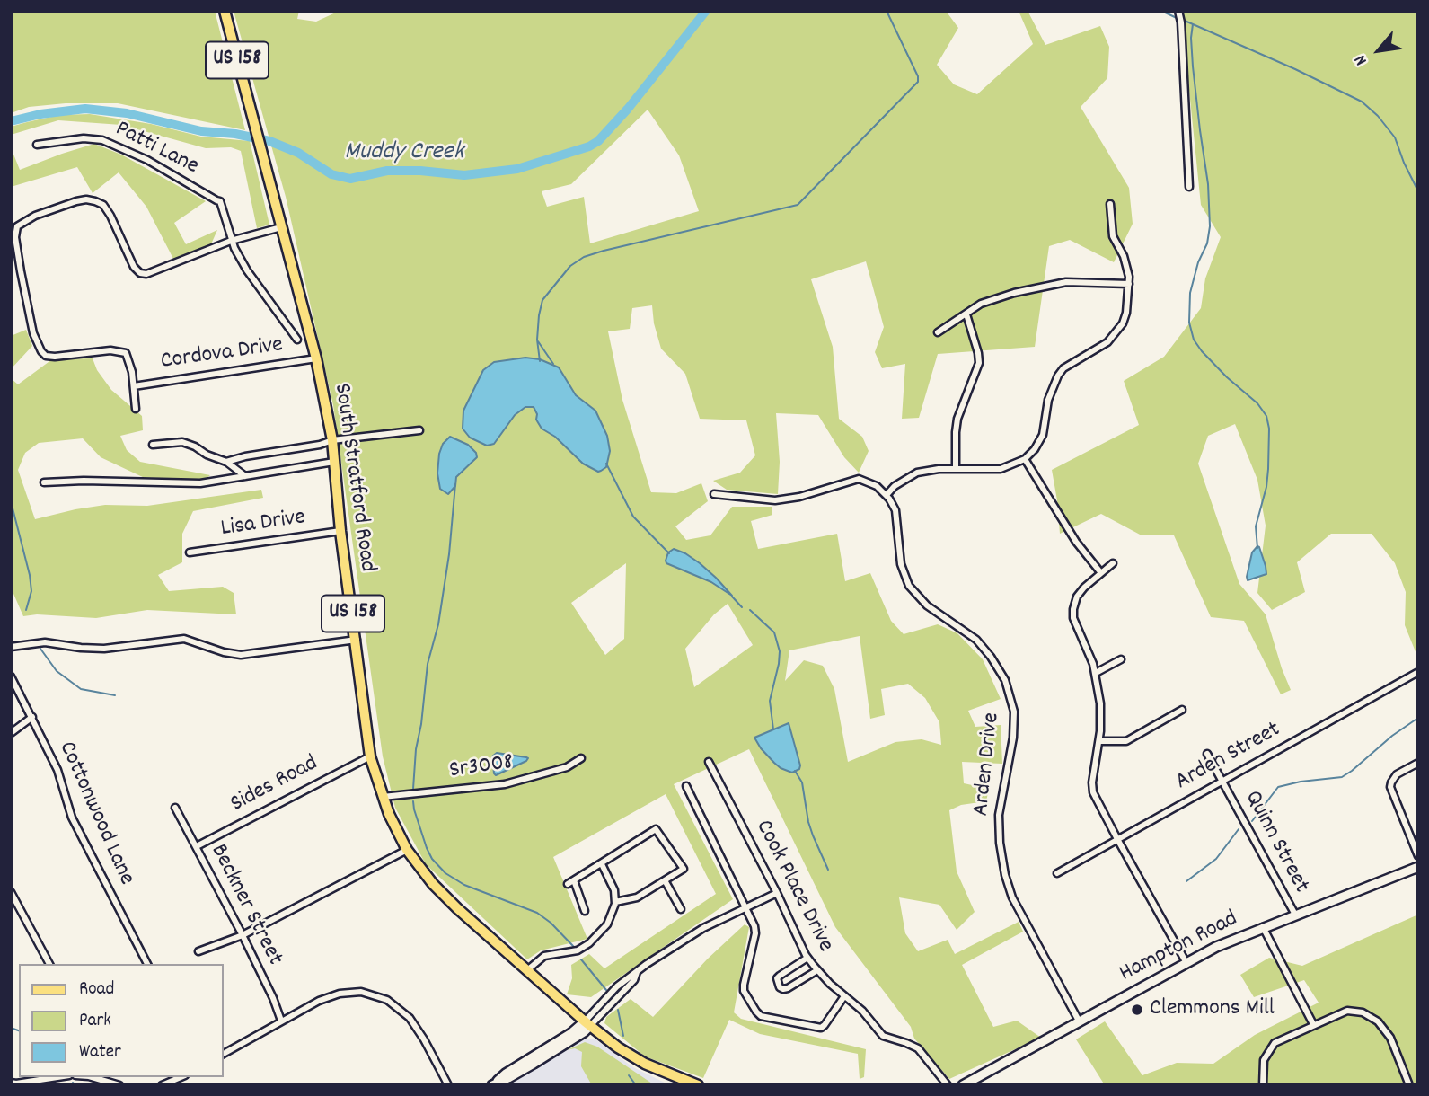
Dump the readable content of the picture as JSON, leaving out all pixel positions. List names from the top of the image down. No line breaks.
{"streets":{"main road":["US 158","South Stratford Road","Hampton Road"],"street":["Patti Lane","Cordova Drive","Lisa Drive","Arden Street","Arden Drive","Sr3008","Sides Road","Cottonwood Lane","Quinn Street","Cook Place Drive","Beckner Street"]},"crossings":[["US 158","South Stratford Road"],["Cordova Drive","South Stratford Road"],["South Stratford Road","Lisa Drive"],["South Stratford Road","Sr3008"],["South Stratford Road","Sides Road"],["Arden Street","Quinn Street"],["Arden Drive","Hampton Road"],["Sides Road","Beckner Street"],["Quinn Street","Hampton Road"]],"water":["Muddy Creek"],"places":["Clemmons Mill"],"legend":["Road","Park","Water"],"north":"bottom left"}
